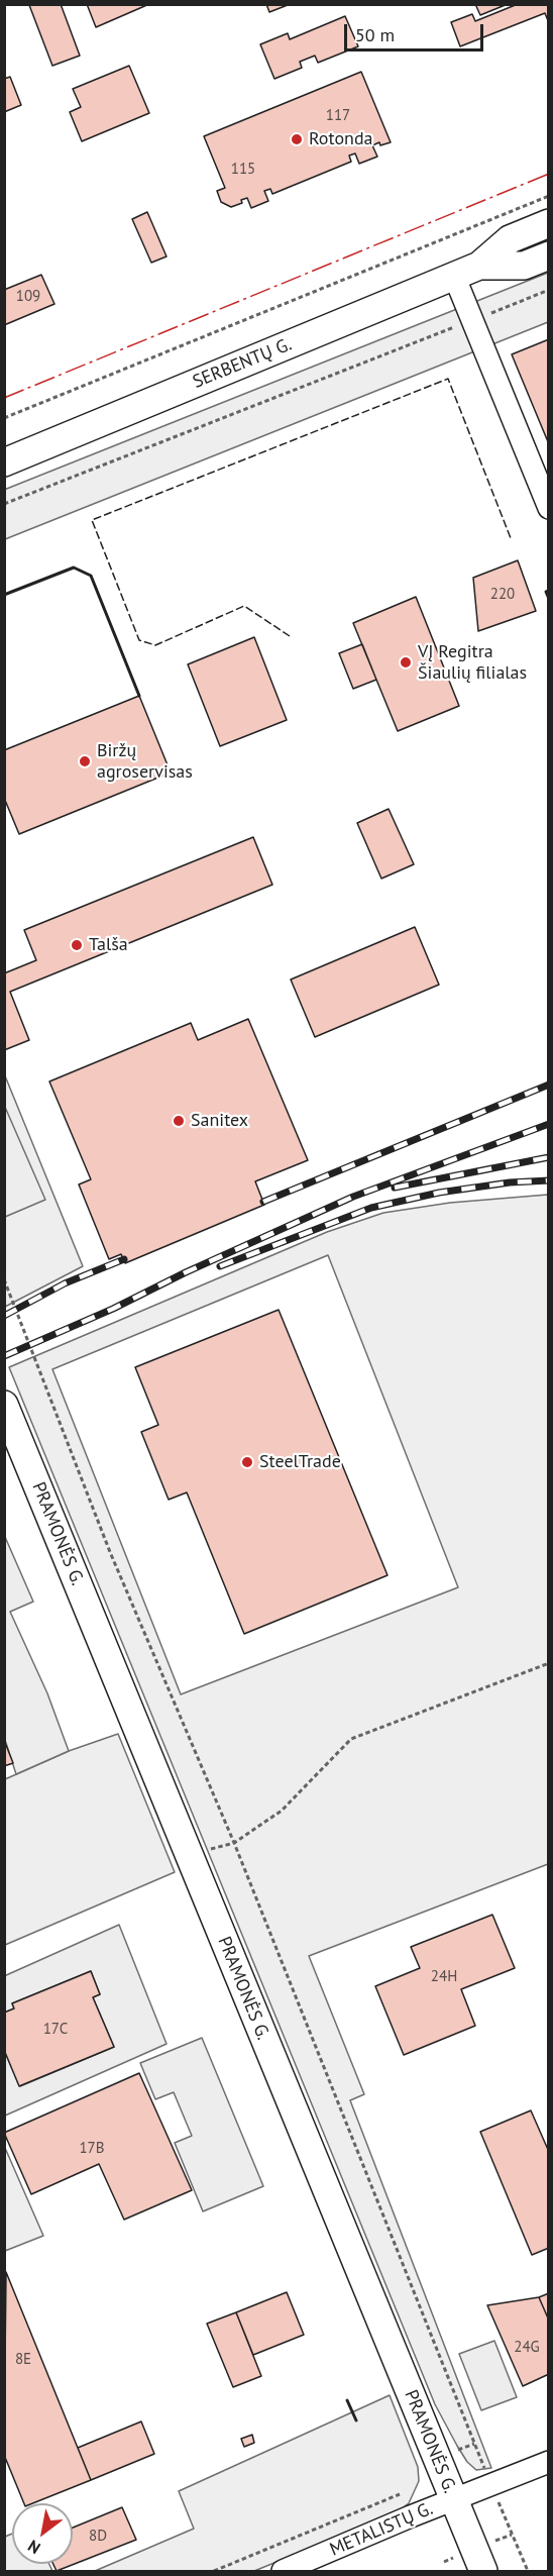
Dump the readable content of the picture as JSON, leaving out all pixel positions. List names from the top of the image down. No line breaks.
{"streets":{"main road":["SERBENTŲ G.","PRAMONĖS G."],"street":["METALISTŲ G."]},"crossings":[["PRAMONĖS G.","METALISTŲ G."]],"places":["Rotonda","VĮ Regitra Šiaulių filialas","Biržų agroservisas","Talša","Sanitex","SteelTrade"],"house_numbers":["117","115","109","220","24H","17C","17B","24G","8E","8D"],"scale_bar":"50 m","north":"bottom left"}
